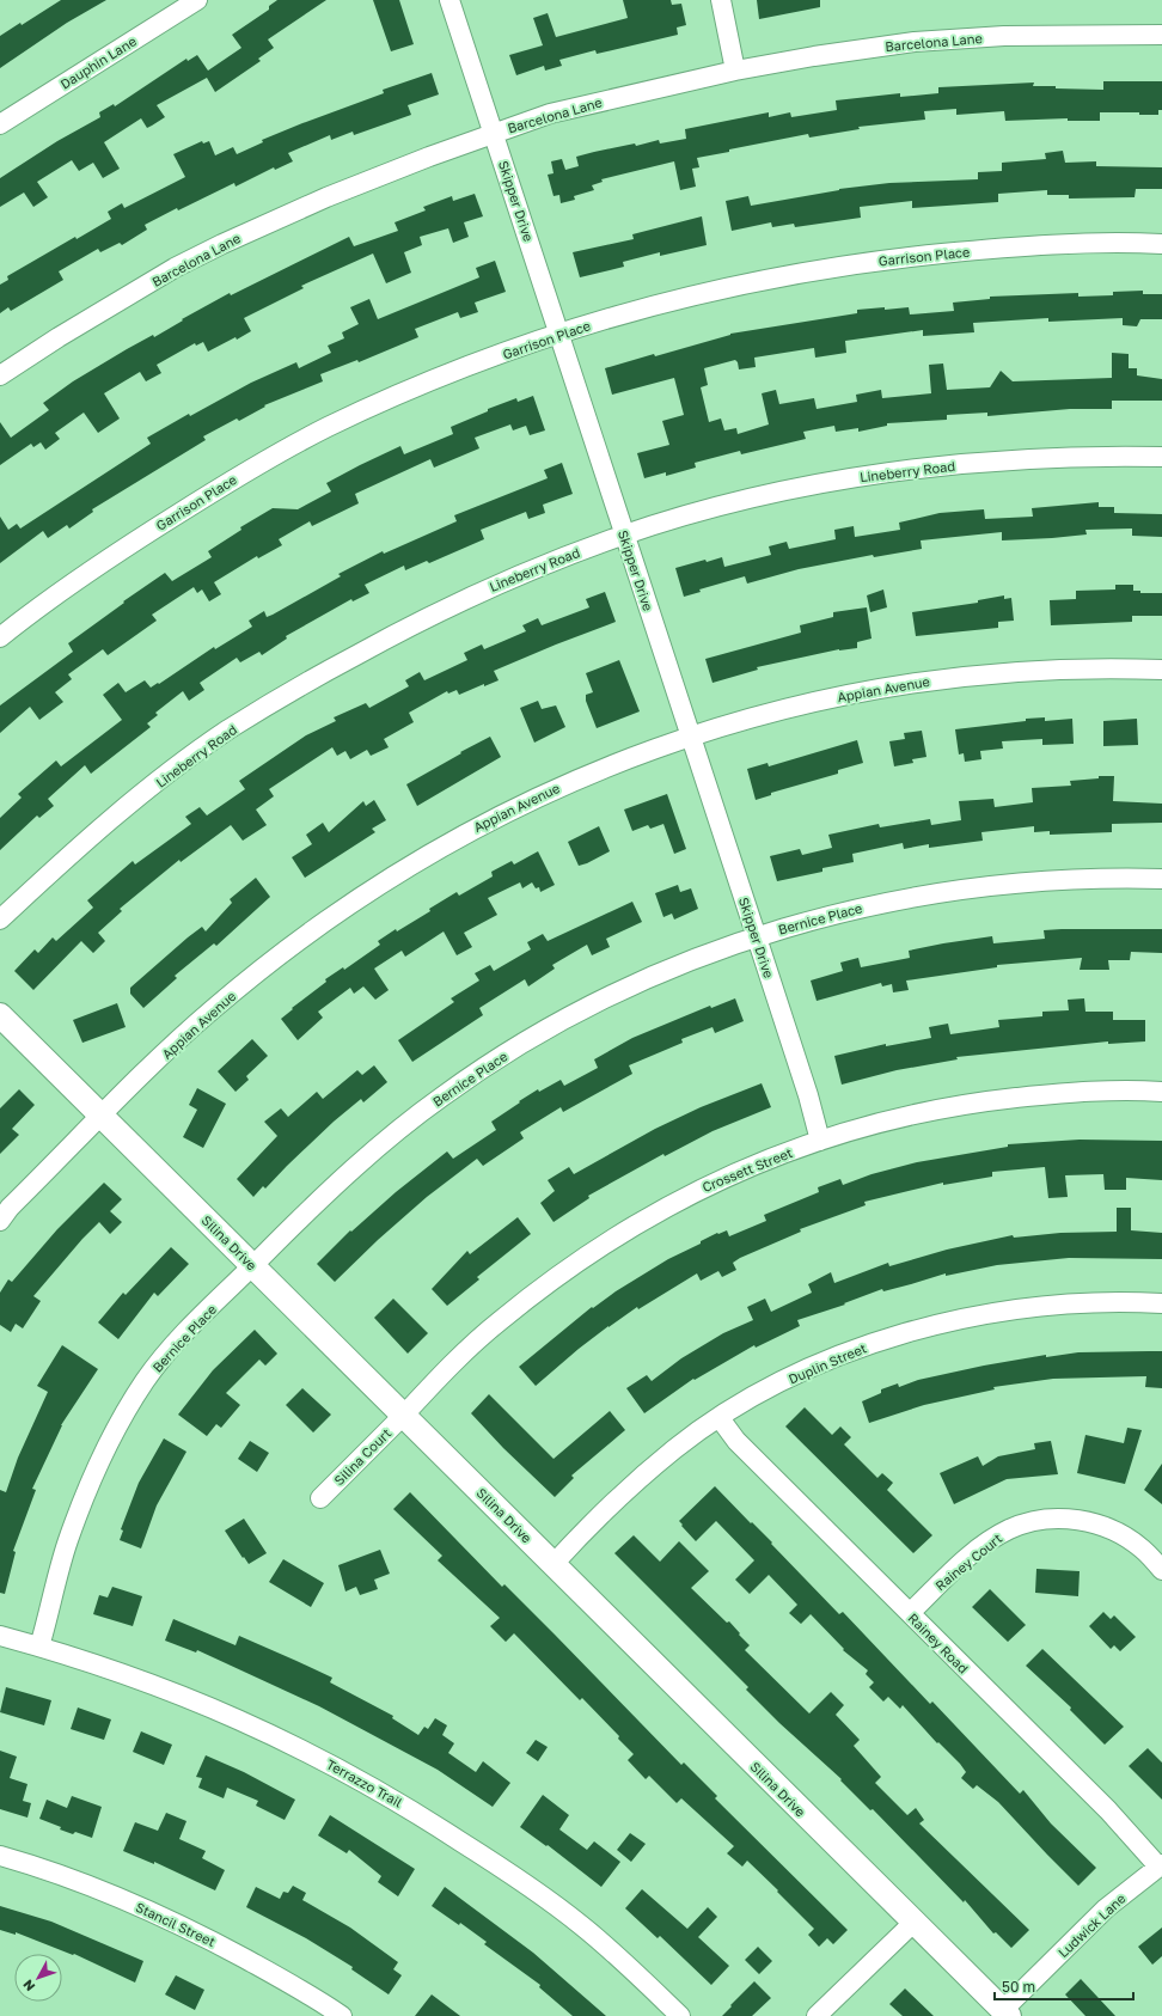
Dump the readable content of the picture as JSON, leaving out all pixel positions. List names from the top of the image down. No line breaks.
{"streets":{"street":["Barcelona Lane","Dauphin Lane","Skipper Drive","Garrison Place","Lineberry Road","Appian Avenue","Bernice Place","Crossett Street","Silina Drive","Duplin Street","Silina Court","Rainey Court","Rainey Road","Terrazzo Trail","Stancil Street","Ludwick Lane"]},"crossings":[["Barcelona Lane","Skipper Drive"],["Skipper Drive","Garrison Place"],["Skipper Drive","Lineberry Road"],["Skipper Drive","Appian Avenue"],["Skipper Drive","Bernice Place"],["Skipper Drive","Crossett Street"],["Appian Avenue","Silina Drive"],["Bernice Place","Silina Drive"],["Bernice Place","Terrazzo Trail"],["Crossett Street","Silina Drive"],["Crossett Street","Silina Court"],["Silina Drive","Duplin Street"],["Silina Drive","Silina Court"],["Silina Drive","Ludwick Lane"],["Duplin Street","Rainey Road"],["Rainey Court","Rainey Road"],["Rainey Road","Ludwick Lane"]],"scale_bar":"50 m","north":"bottom left"}
